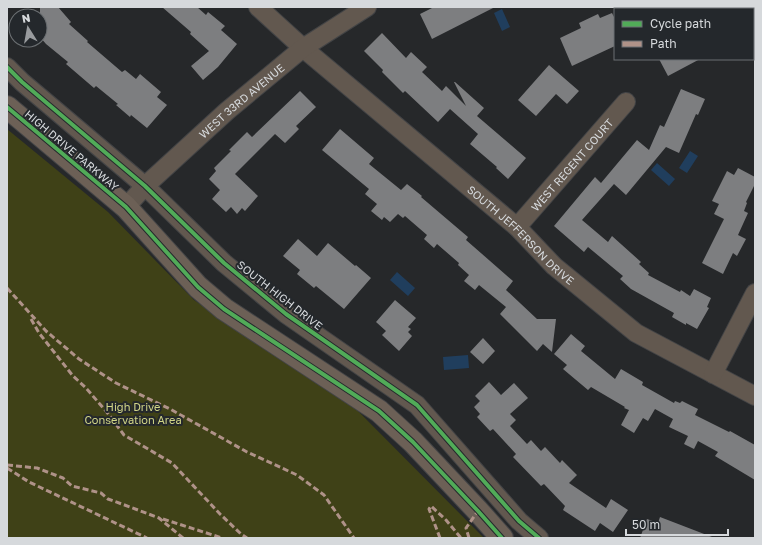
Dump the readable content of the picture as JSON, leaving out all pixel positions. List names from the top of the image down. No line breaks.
{"streets":{"main road":["HIGH DRIVE PARKWAY"],"street":["WEST 33RD AVENUE","WEST REGENT COURT","SOUTH JEFFERSON DRIVE","SOUTH HIGH DRIVE"]},"crossings":[["WEST 33RD AVENUE","HIGH DRIVE PARKWAY"],["WEST 33RD AVENUE","SOUTH JEFFERSON DRIVE"],["WEST 33RD AVENUE","SOUTH HIGH DRIVE"],["WEST REGENT COURT","SOUTH JEFFERSON DRIVE"]],"parks":["High Drive Conservation Area"],"legend":["Cycle path","Path"],"scale_bar":"50 m","north":"top"}
